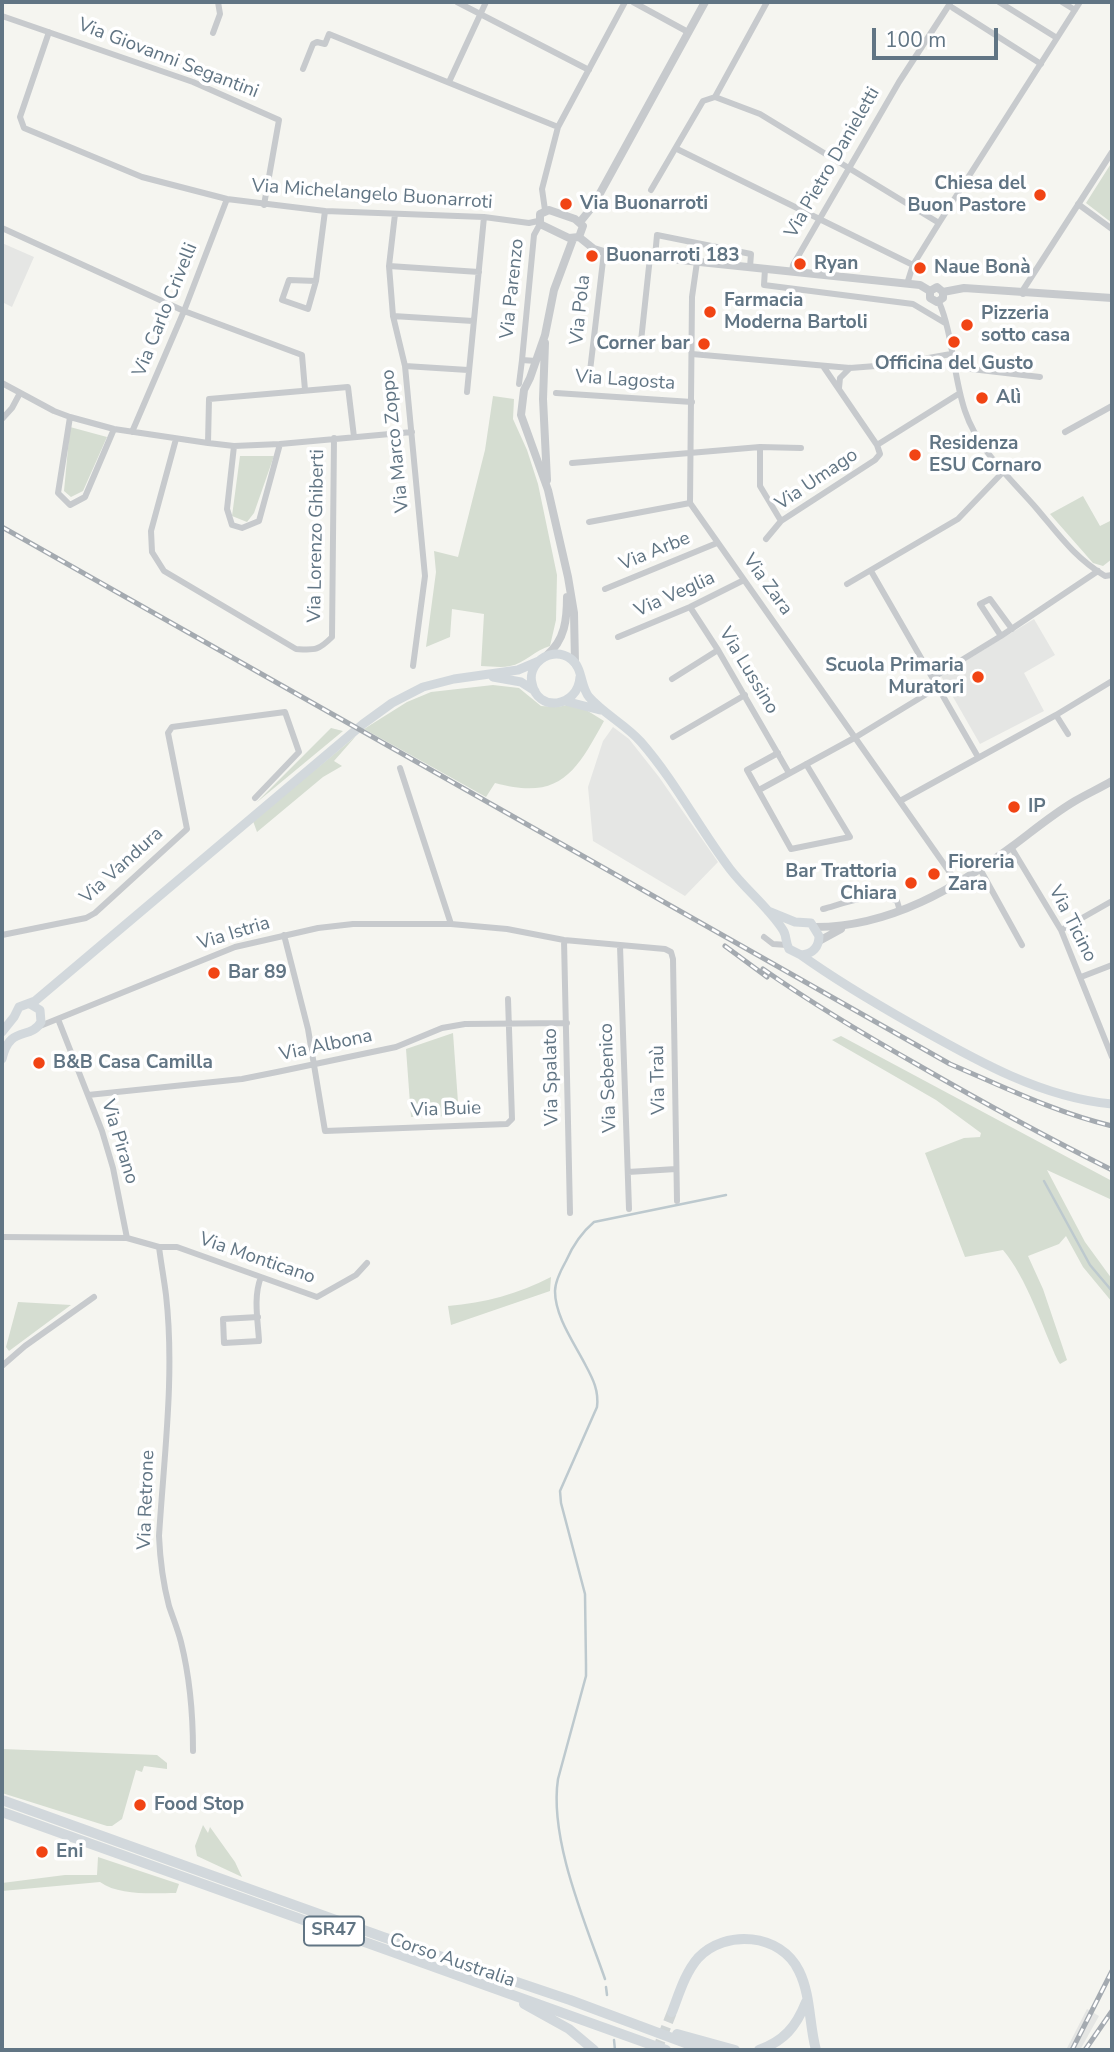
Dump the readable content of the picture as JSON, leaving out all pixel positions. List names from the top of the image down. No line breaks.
{"streets":{"highway":["SR47","Corso Australia"],"street":["Via Giovanni Segantini","Via Pietro Danieletti","Via Michelangelo Buonarroti","Via Parenzo","Via Carlo Crivelli","Via Pola","Via Lagosta","Via Marco Zoppo","Via Umago","Via Lorenzo Ghiberti","Via Arbe","Via Zara","Via Veglia","Via Lussino","Via Vandura","Via Ticino","Via Istria","Via Albona","Via Spalato","Via Sebenico","Via Traù","Via Buie","Via Pirano","Via Monticano","Via Retrone"]},"crossings":[["Via Giovanni Segantini","Via Michelangelo Buonarroti"],["Via Pietro Danieletti","Via Michelangelo Buonarroti"],["Via Michelangelo Buonarroti","Via Parenzo"],["Via Michelangelo Buonarroti","Via Carlo Crivelli"],["Via Michelangelo Buonarroti","Via Pola"],["Via Michelangelo Buonarroti","Via Marco Zoppo"],["Via Arbe","Via Zara"],["Via Zara","Via Veglia"],["Via Veglia","Via Lussino"],["Via Istria","Via Spalato"],["Via Istria","Via Sebenico"],["Via Istria","Via Traù"],["Via Istria","Via Pirano"],["Via Albona","Via Spalato"],["Via Albona","Via Buie"],["Via Albona","Via Pirano"],["Via Pirano","Via Monticano"],["Via Monticano","Via Retrone"]],"places":["Chiesa del Buon Pastore","Via Buonarroti","Buonarroti 183","Ryan","Naue Bonà","Farmacia Moderna Bartoli","Pizzeria sotto casa","Officina del Gusto","Corner bar","Alì","Residenza ESU Cornaro","Scuola Primaria Muratori","IP","Fioreria Zara","Bar Trattoria Chiara","Bar 89","B&B Casa Camilla","Food Stop","Eni"],"scale_bar":"100 m"}
